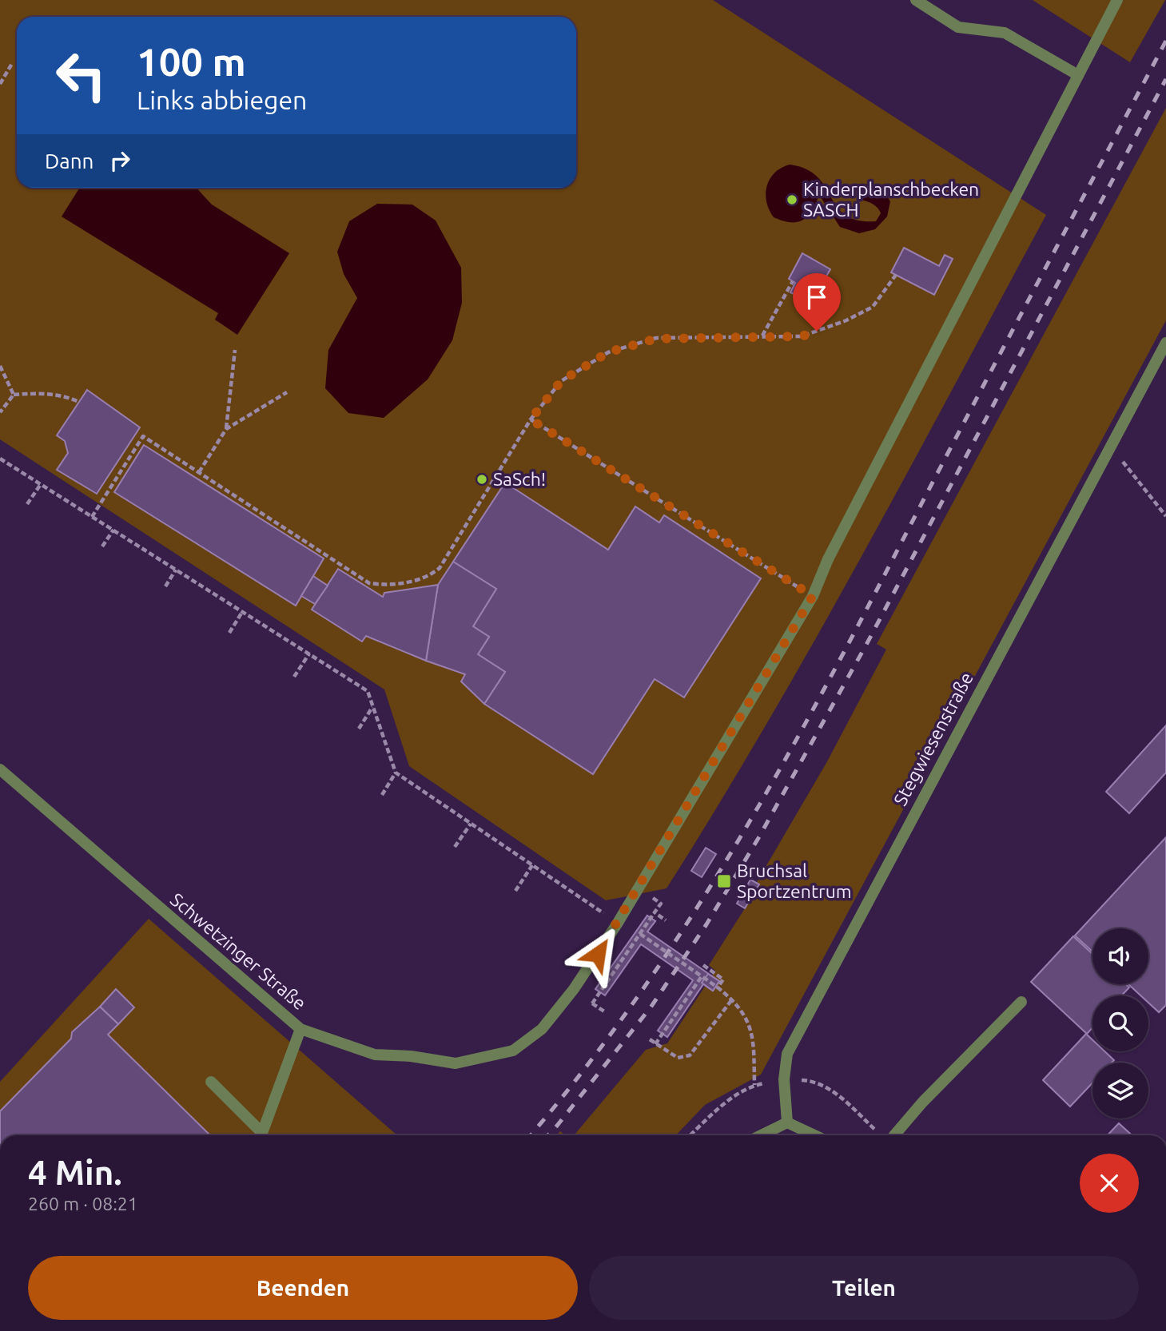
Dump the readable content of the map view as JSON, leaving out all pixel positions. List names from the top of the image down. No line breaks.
{"streets":{"street":["Stegwiesenstraße","Schwetzinger Straße"]},"places":{"other":["Kinderplanschbecken SASCH","SaSch!"],"transit":["Bruchsal Sportzentrum"]},"page":{"turn":["100 m","Links abbiegen"],"then":"Dann","heading":["4 Min.","260 m · 08:21"],"buttons":["Beenden","Teilen"]}}
